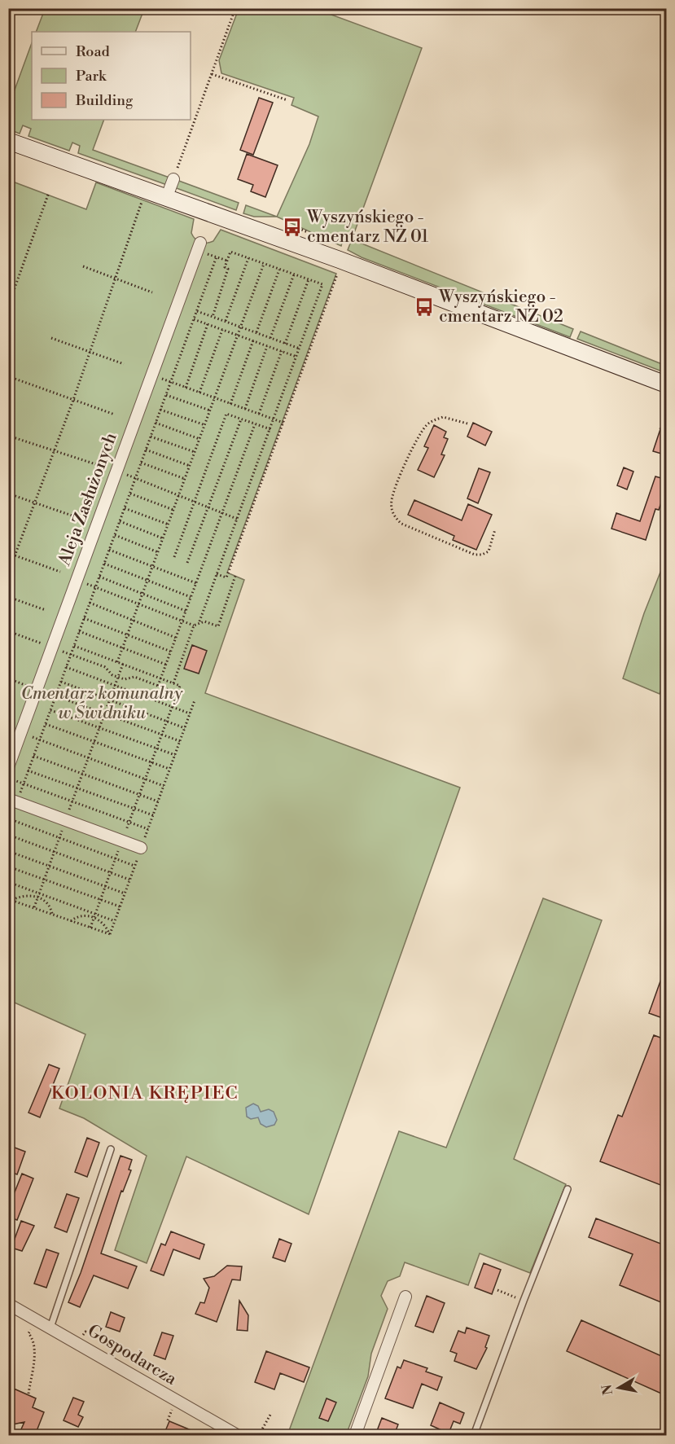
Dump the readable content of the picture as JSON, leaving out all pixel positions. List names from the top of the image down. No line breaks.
{"streets":{"street":["Aleja Zasłużonych","Gospodarcza"]},"districts":["KOLONIA KRĘPIEC"],"parks":["Cmentarz komunalny w Świdniku"],"places":{"bus stop":["Wyszyńskiego - cmentarz NŻ 01","Wyszyńskiego - cmentarz NŻ 02"]},"legend":["Road","Park","Building"],"north":"left"}
